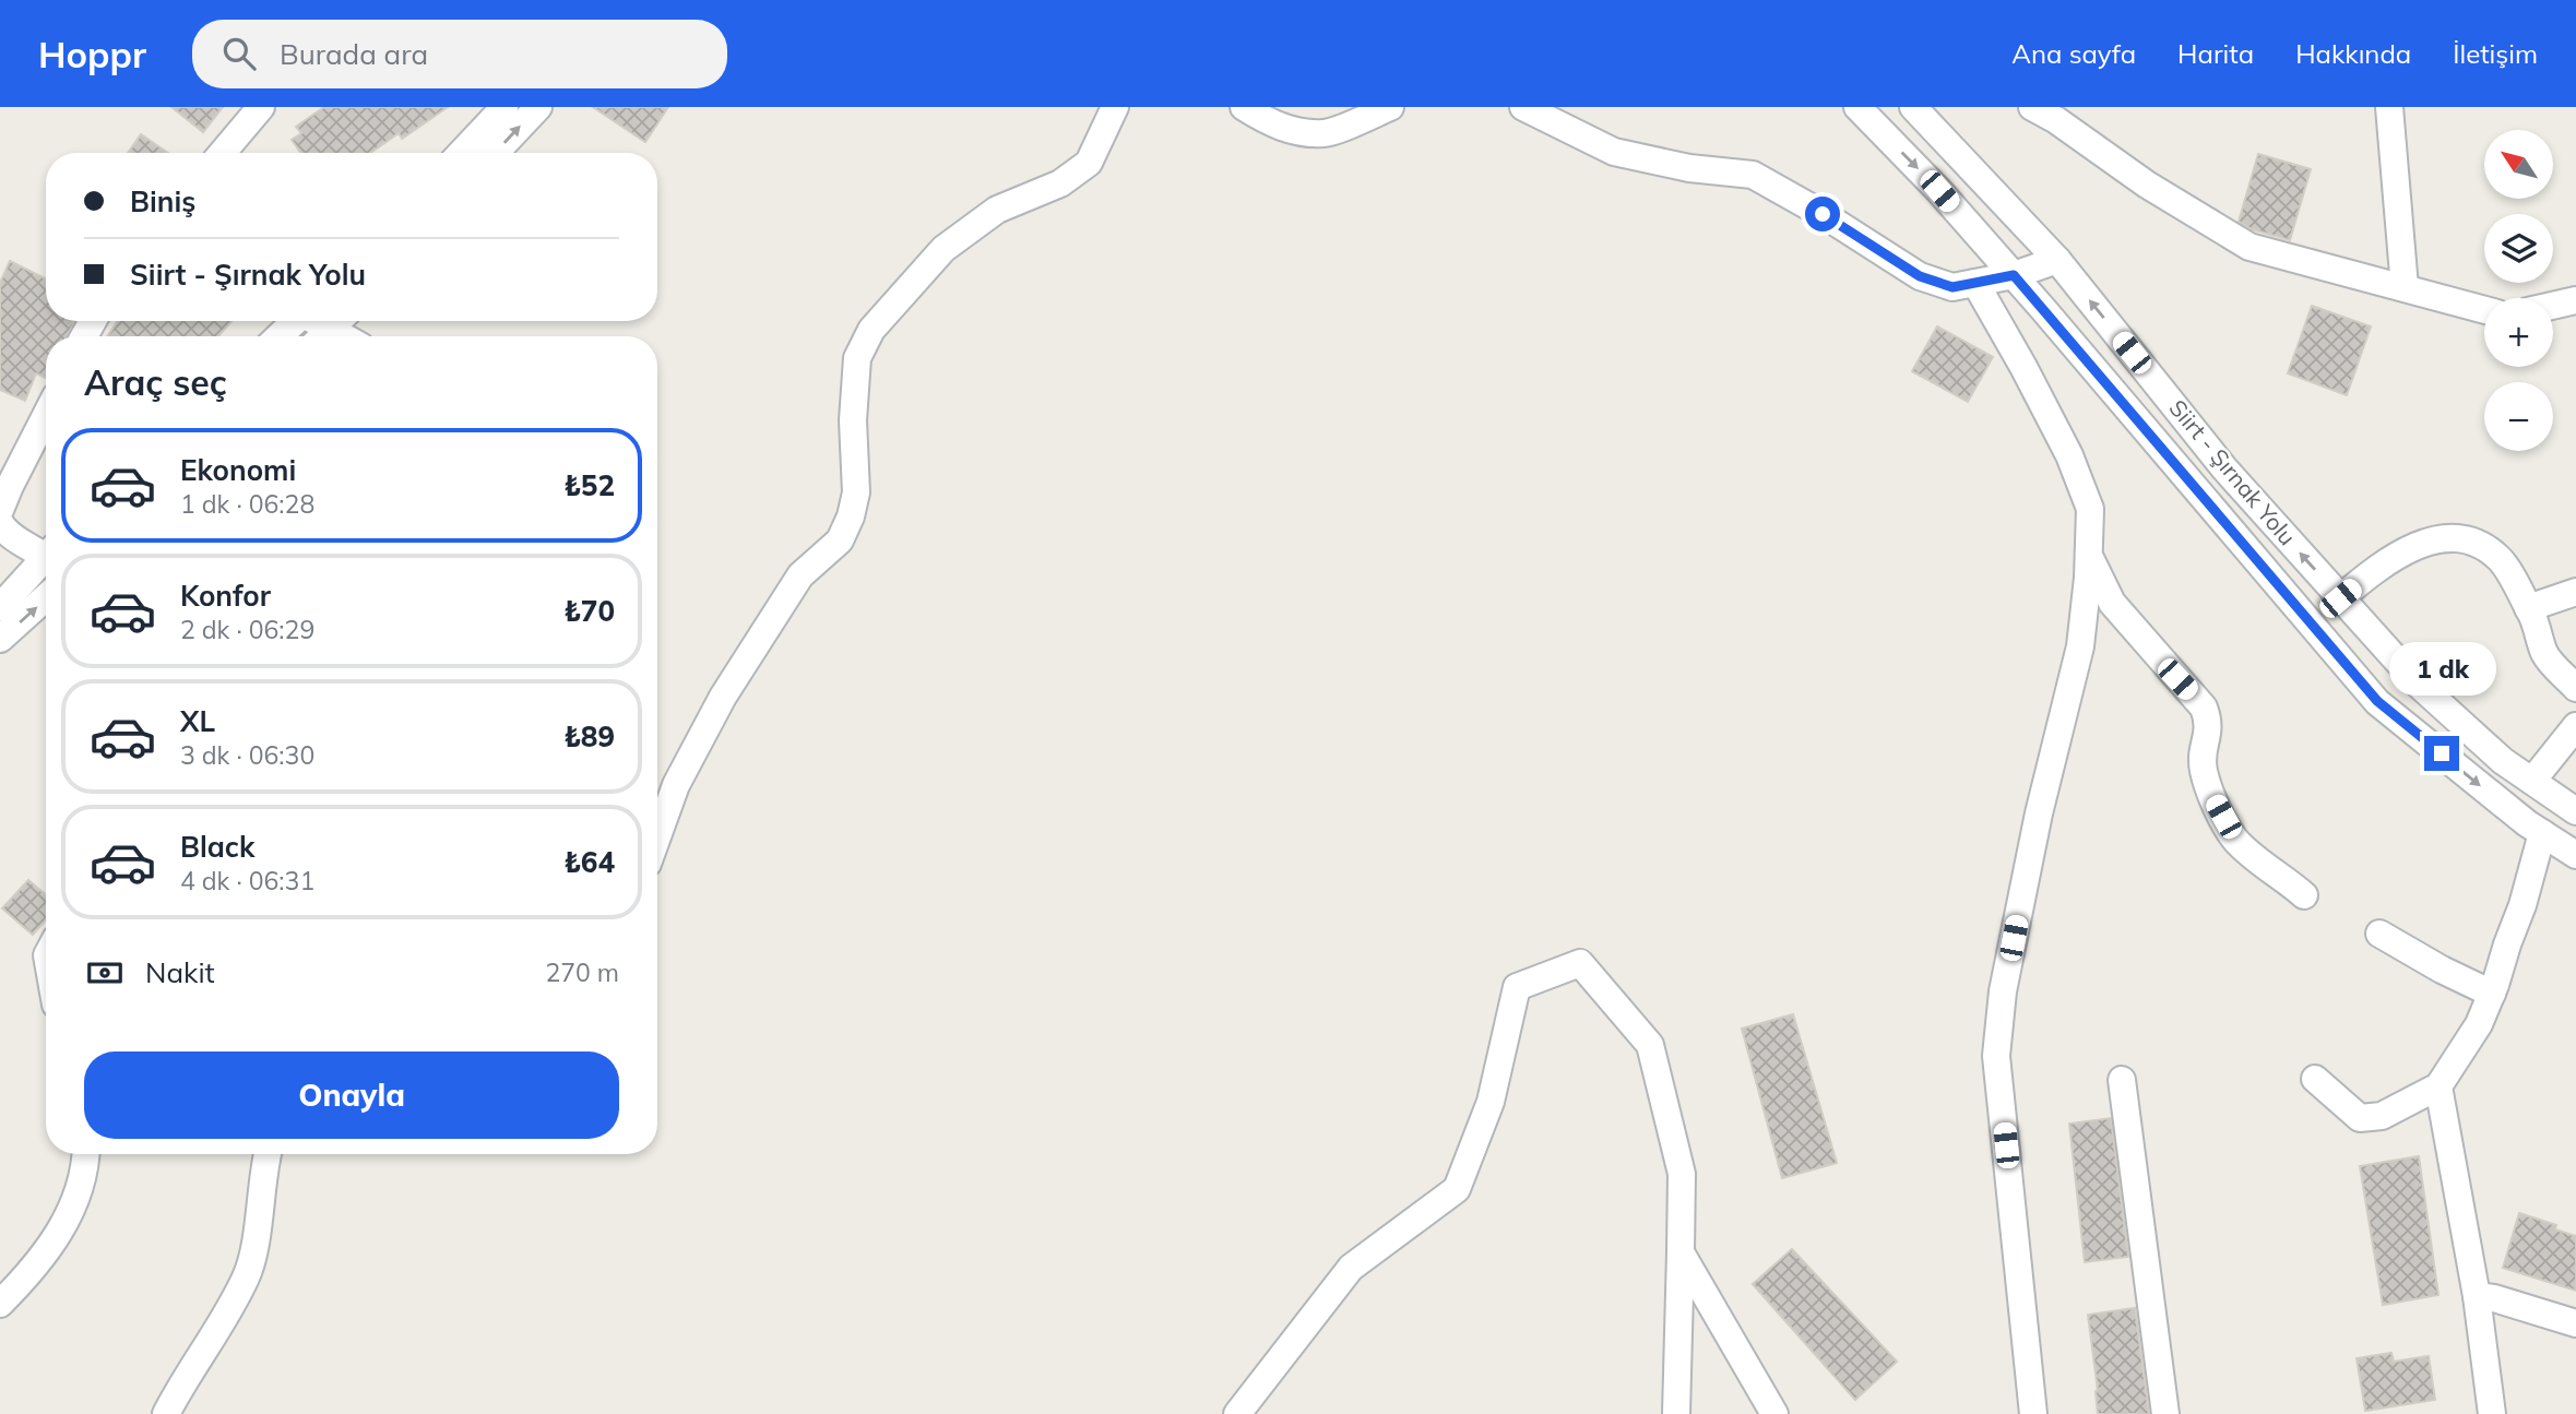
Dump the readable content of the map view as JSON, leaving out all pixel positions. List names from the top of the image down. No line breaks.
{"streets":{"street":["Siirt - Şırnak Yolu"]},"north":"top left","page":{"header":"Hoppr","search":"Burada ara","nav":["Ana sayfa","Harita","Hakkında","İletişim"],"map_buttons":["+","−"],"banner":["Biniş","Siirt - Şırnak Yolu"],"heading":"Araç seç","list":[{"name":"Ekonomi","note":"1 dk · 06:28","value":"₺52"},{"name":"Konfor","note":"2 dk · 06:29","value":"₺70"},{"name":"XL","note":"3 dk · 06:30","value":"₺89"},{"name":"Black","note":"4 dk · 06:31","value":"₺64"}],"bubble":"1 dk","pay":["Nakit","270 m"],"buttons":"Onayla"}}
